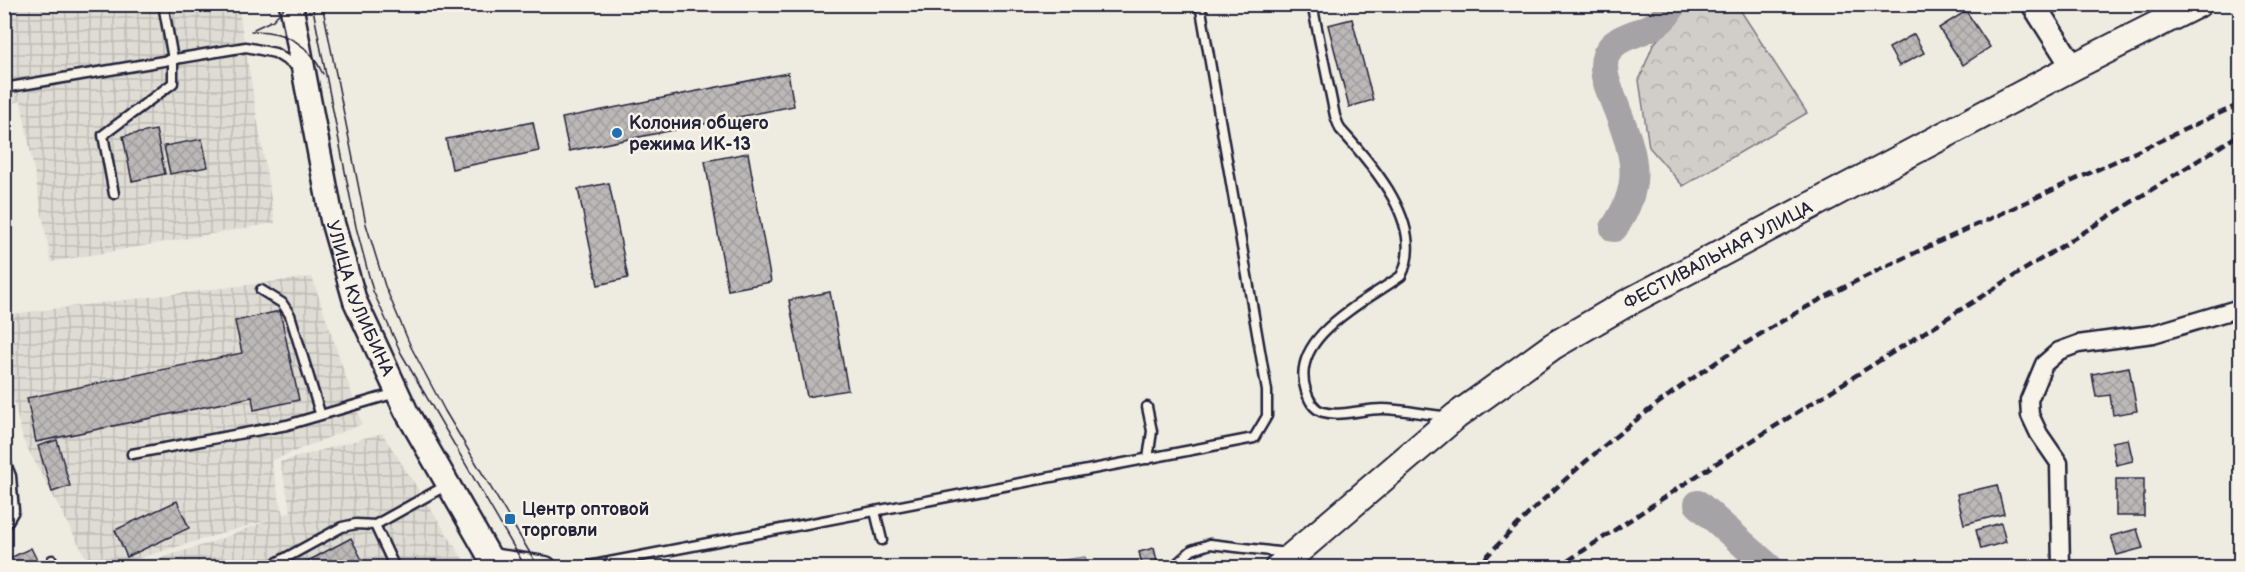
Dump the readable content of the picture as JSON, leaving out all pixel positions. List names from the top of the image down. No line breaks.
{"streets":{"main road":["ФЕСТИВАЛЬНАЯ УЛИЦА"],"street":["УЛИЦА КУЛИБИНА"]},"places":{"other":["Колония общего режима ИК-13"],"transit":["Центр оптовой торговли"]}}
